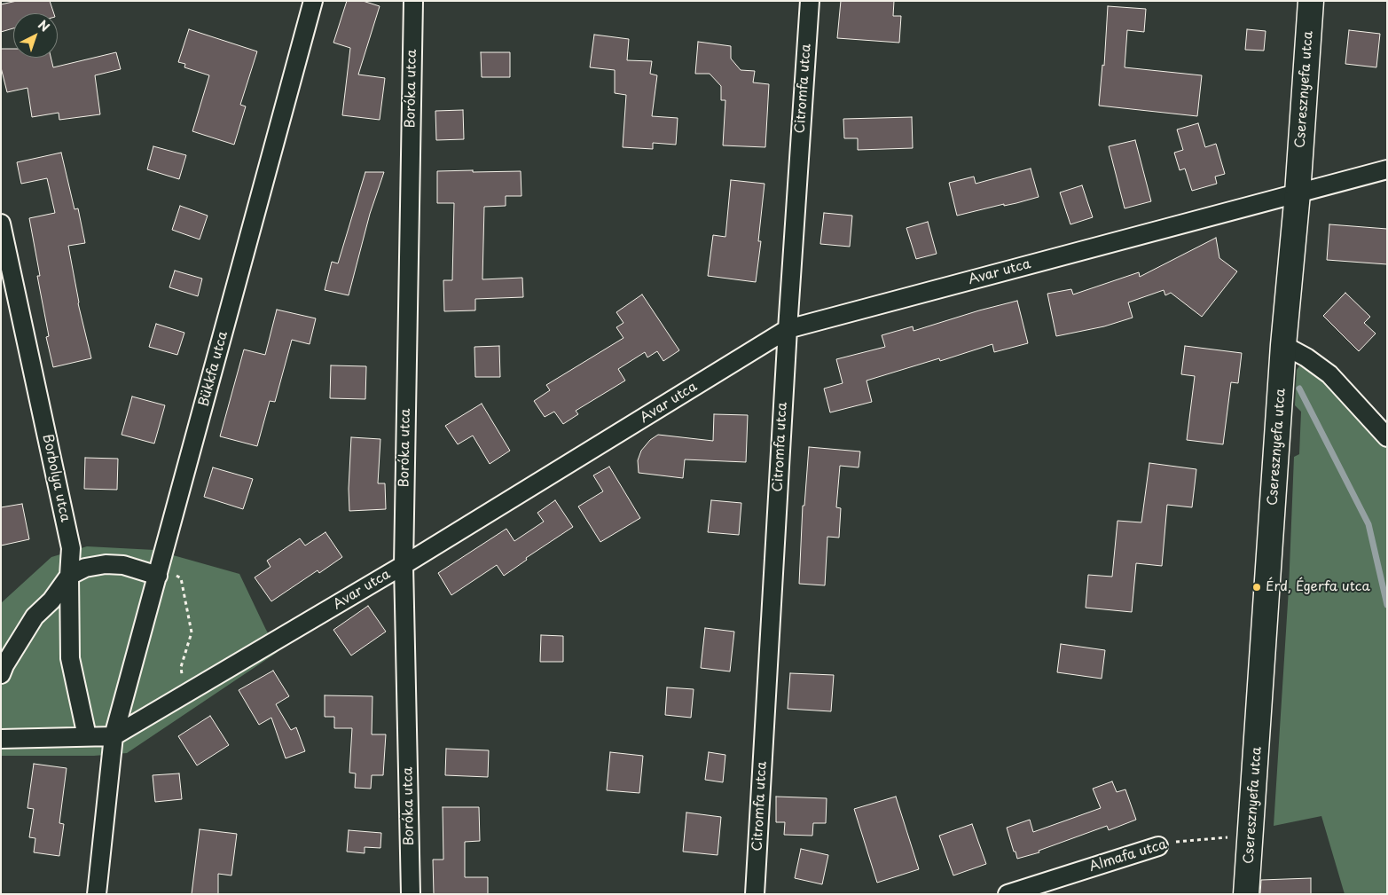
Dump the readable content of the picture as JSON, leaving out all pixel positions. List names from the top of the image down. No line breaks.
{"streets":{"street":["Boróka utca","Citromfa utca","Cseresznyefa utca","Avar utca","Bükkfa utca","Borbolya utca","Almafa utca"]},"crossings":[["Boróka utca","Avar utca"],["Citromfa utca","Avar utca"],["Cseresznyefa utca","Avar utca"],["Cseresznyefa utca","Almafa utca"],["Avar utca","Bükkfa utca"]],"places":["Érd, Égerfa utca"],"north":"top right"}
